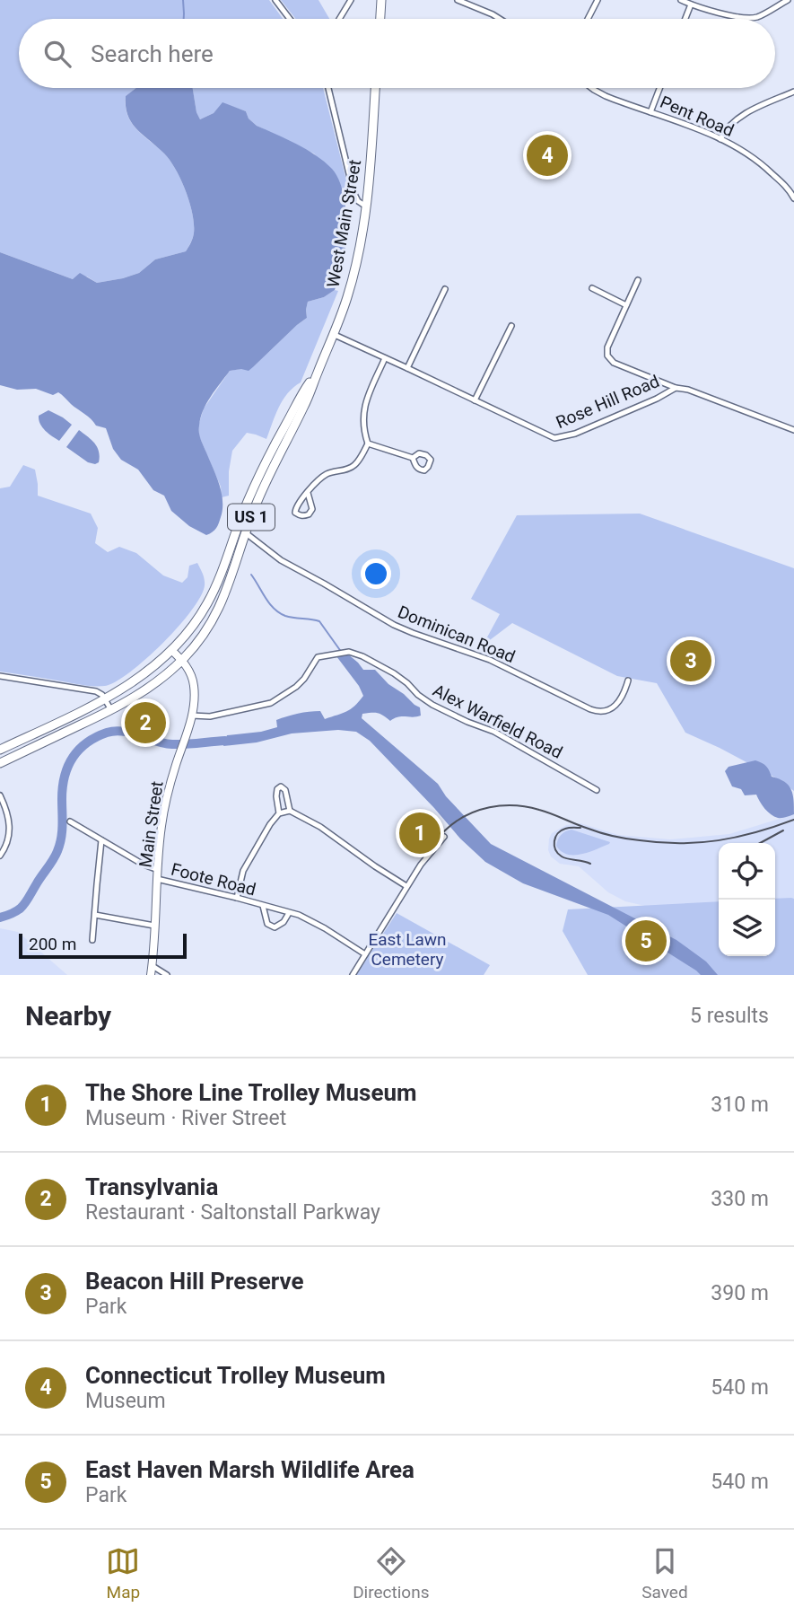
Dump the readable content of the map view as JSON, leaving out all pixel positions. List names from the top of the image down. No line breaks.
{"streets":{"main road":["West Main Street","US 1","Main Street"],"street":["Pent Road","Rose Hill Road","Dominican Road","Alex Warfield Road","Foote Road"]},"crossings":[["West Main Street","Rose Hill Road"],["West Main Street","US 1"],["West Main Street","Dominican Road"],["West Main Street","Main Street"],["US 1","Main Street"],["Alex Warfield Road","Main Street"],["Main Street","Foote Road"]],"parks":["East Lawn Cemetery"],"scale_bar":"200 m","page":{"search":"Search here","pins":["4","3","2","1","5"],"scale":"200 m","heading":["Nearby","5 results"],"list":[{"mark":"1","name":"The Shore Line Trolley Museum","note":"Museum · River Street","value":"310 m"},{"mark":"2","name":"Transylvania","note":"Restaurant · Saltonstall Parkway","value":"330 m"},{"mark":"3","name":"Beacon Hill Preserve","note":"Park","value":"390 m"},{"mark":"4","name":"Connecticut Trolley Museum","note":"Museum","value":"540 m"},{"mark":"5","name":"East Haven Marsh Wildlife Area","note":"Park","value":"540 m"}],"nav":["Map","Directions","Saved"]}}
